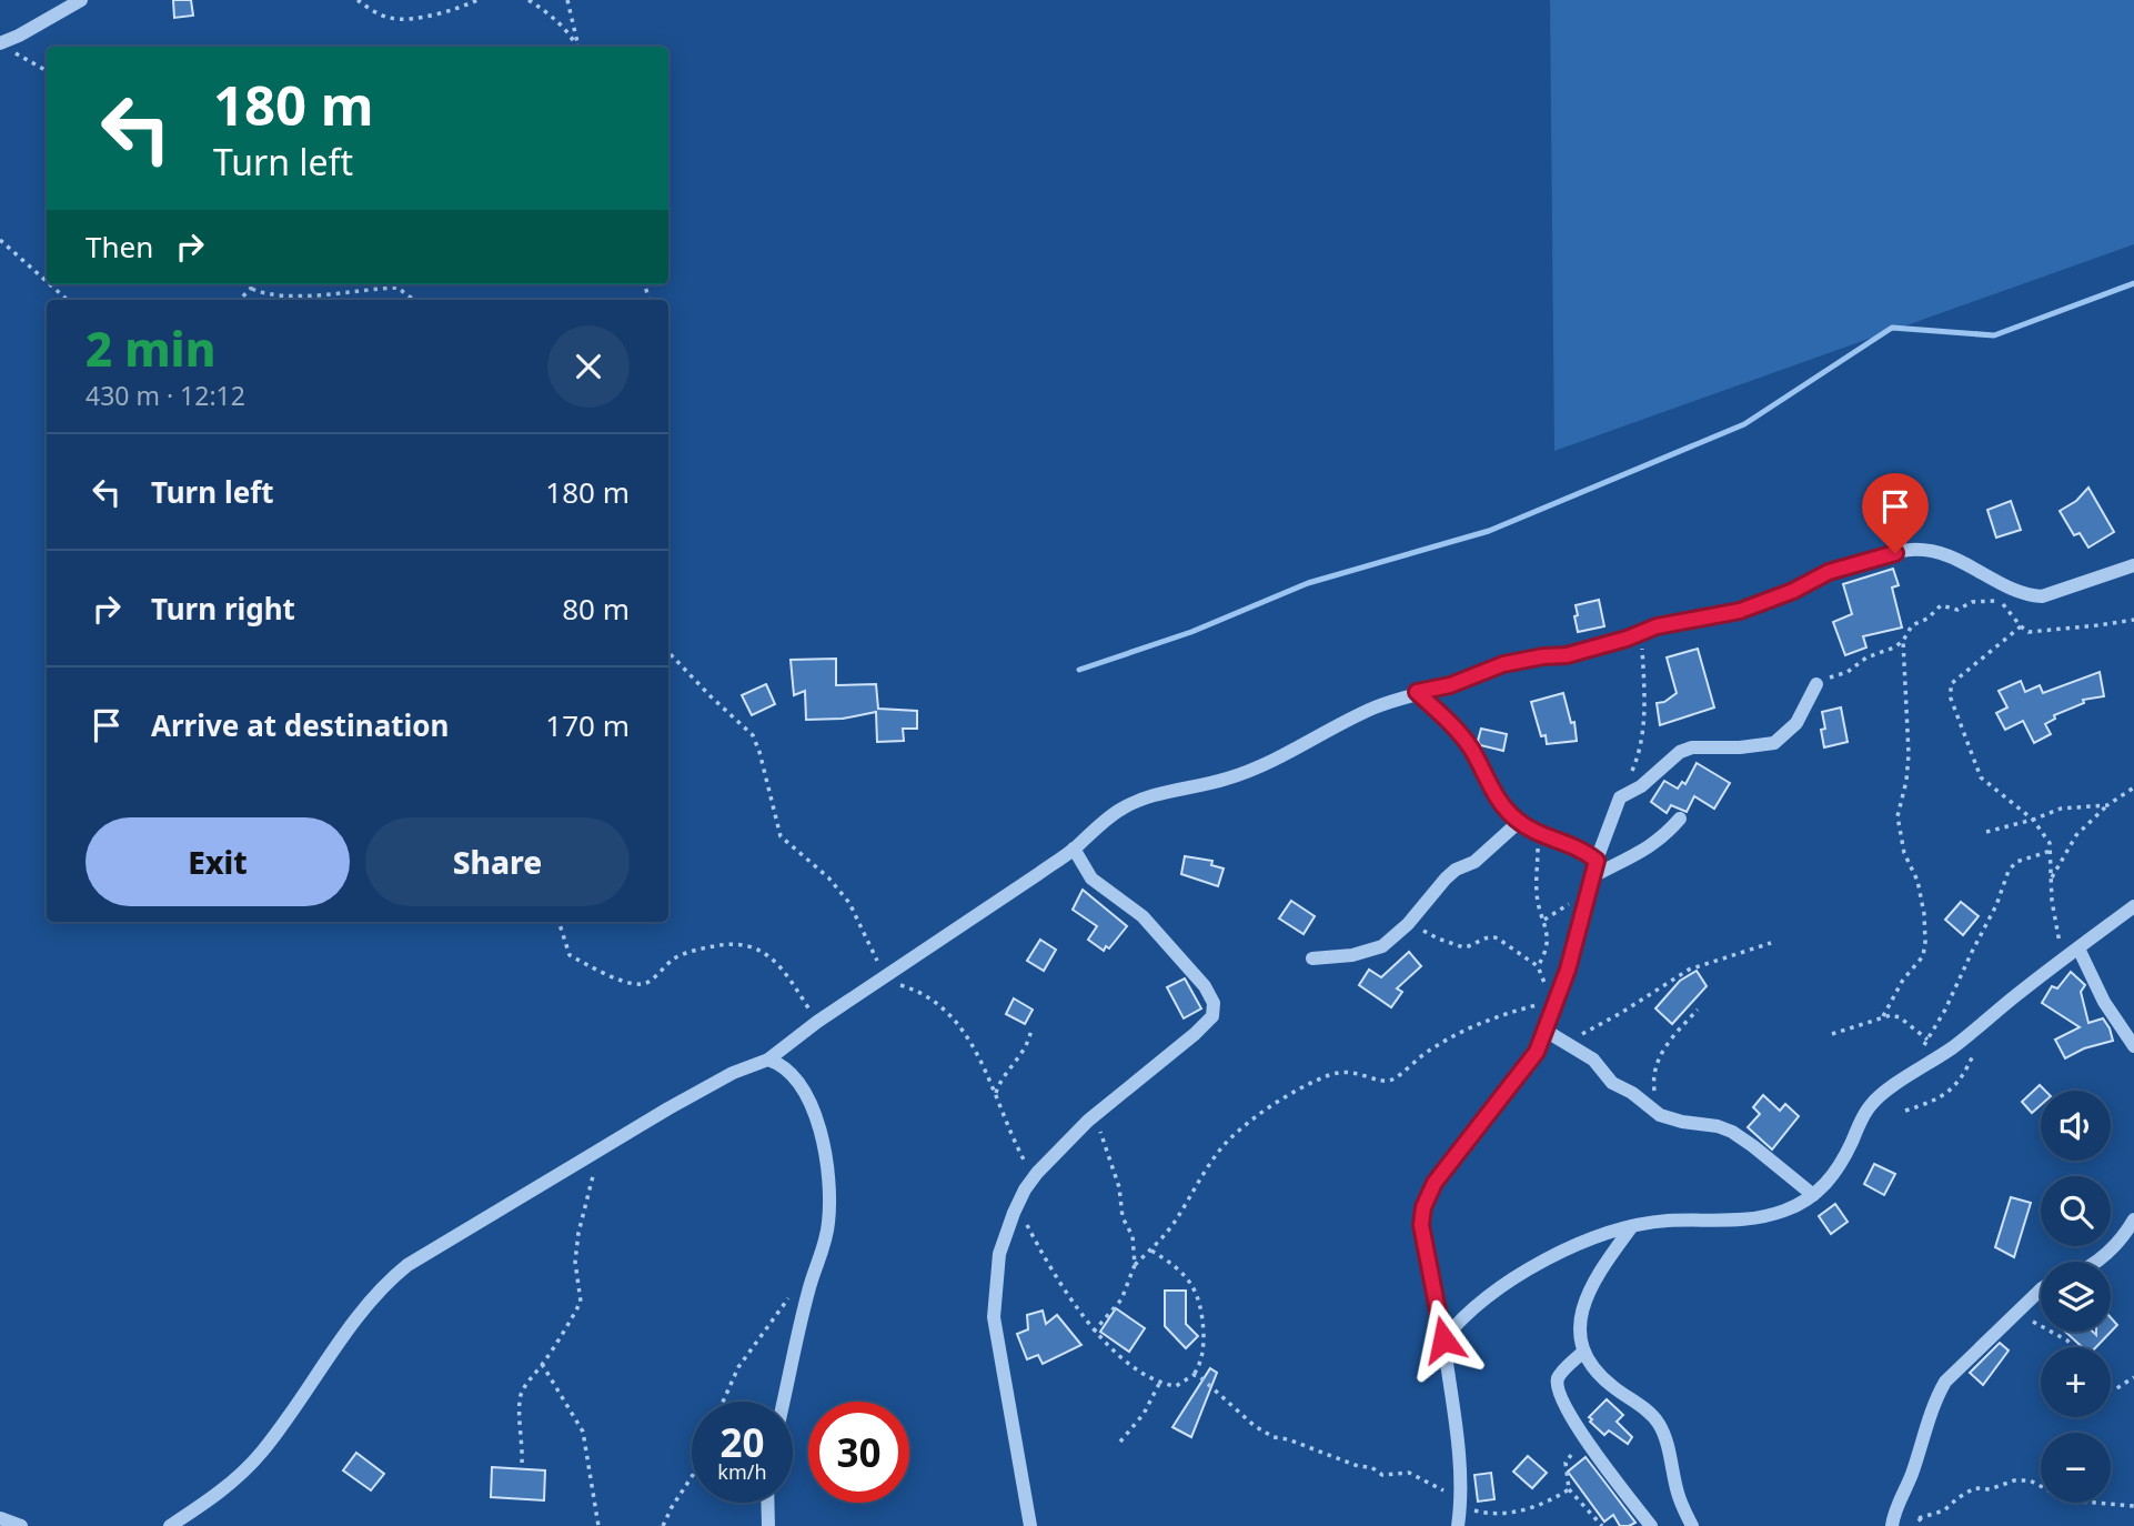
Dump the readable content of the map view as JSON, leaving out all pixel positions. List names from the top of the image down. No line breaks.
{"page":{"turn":["180 m","Turn left"],"then":"Then","heading":["2 min","430 m · 12:12"],"list":[{"name":"Turn left","value":"180 m"},{"name":"Turn right","value":"80 m"},{"name":"Arrive at destination","value":"170 m"}],"buttons":["Exit","Share"],"map_buttons":["+","−"],"speed":"20 km/h","limit":"30"}}
